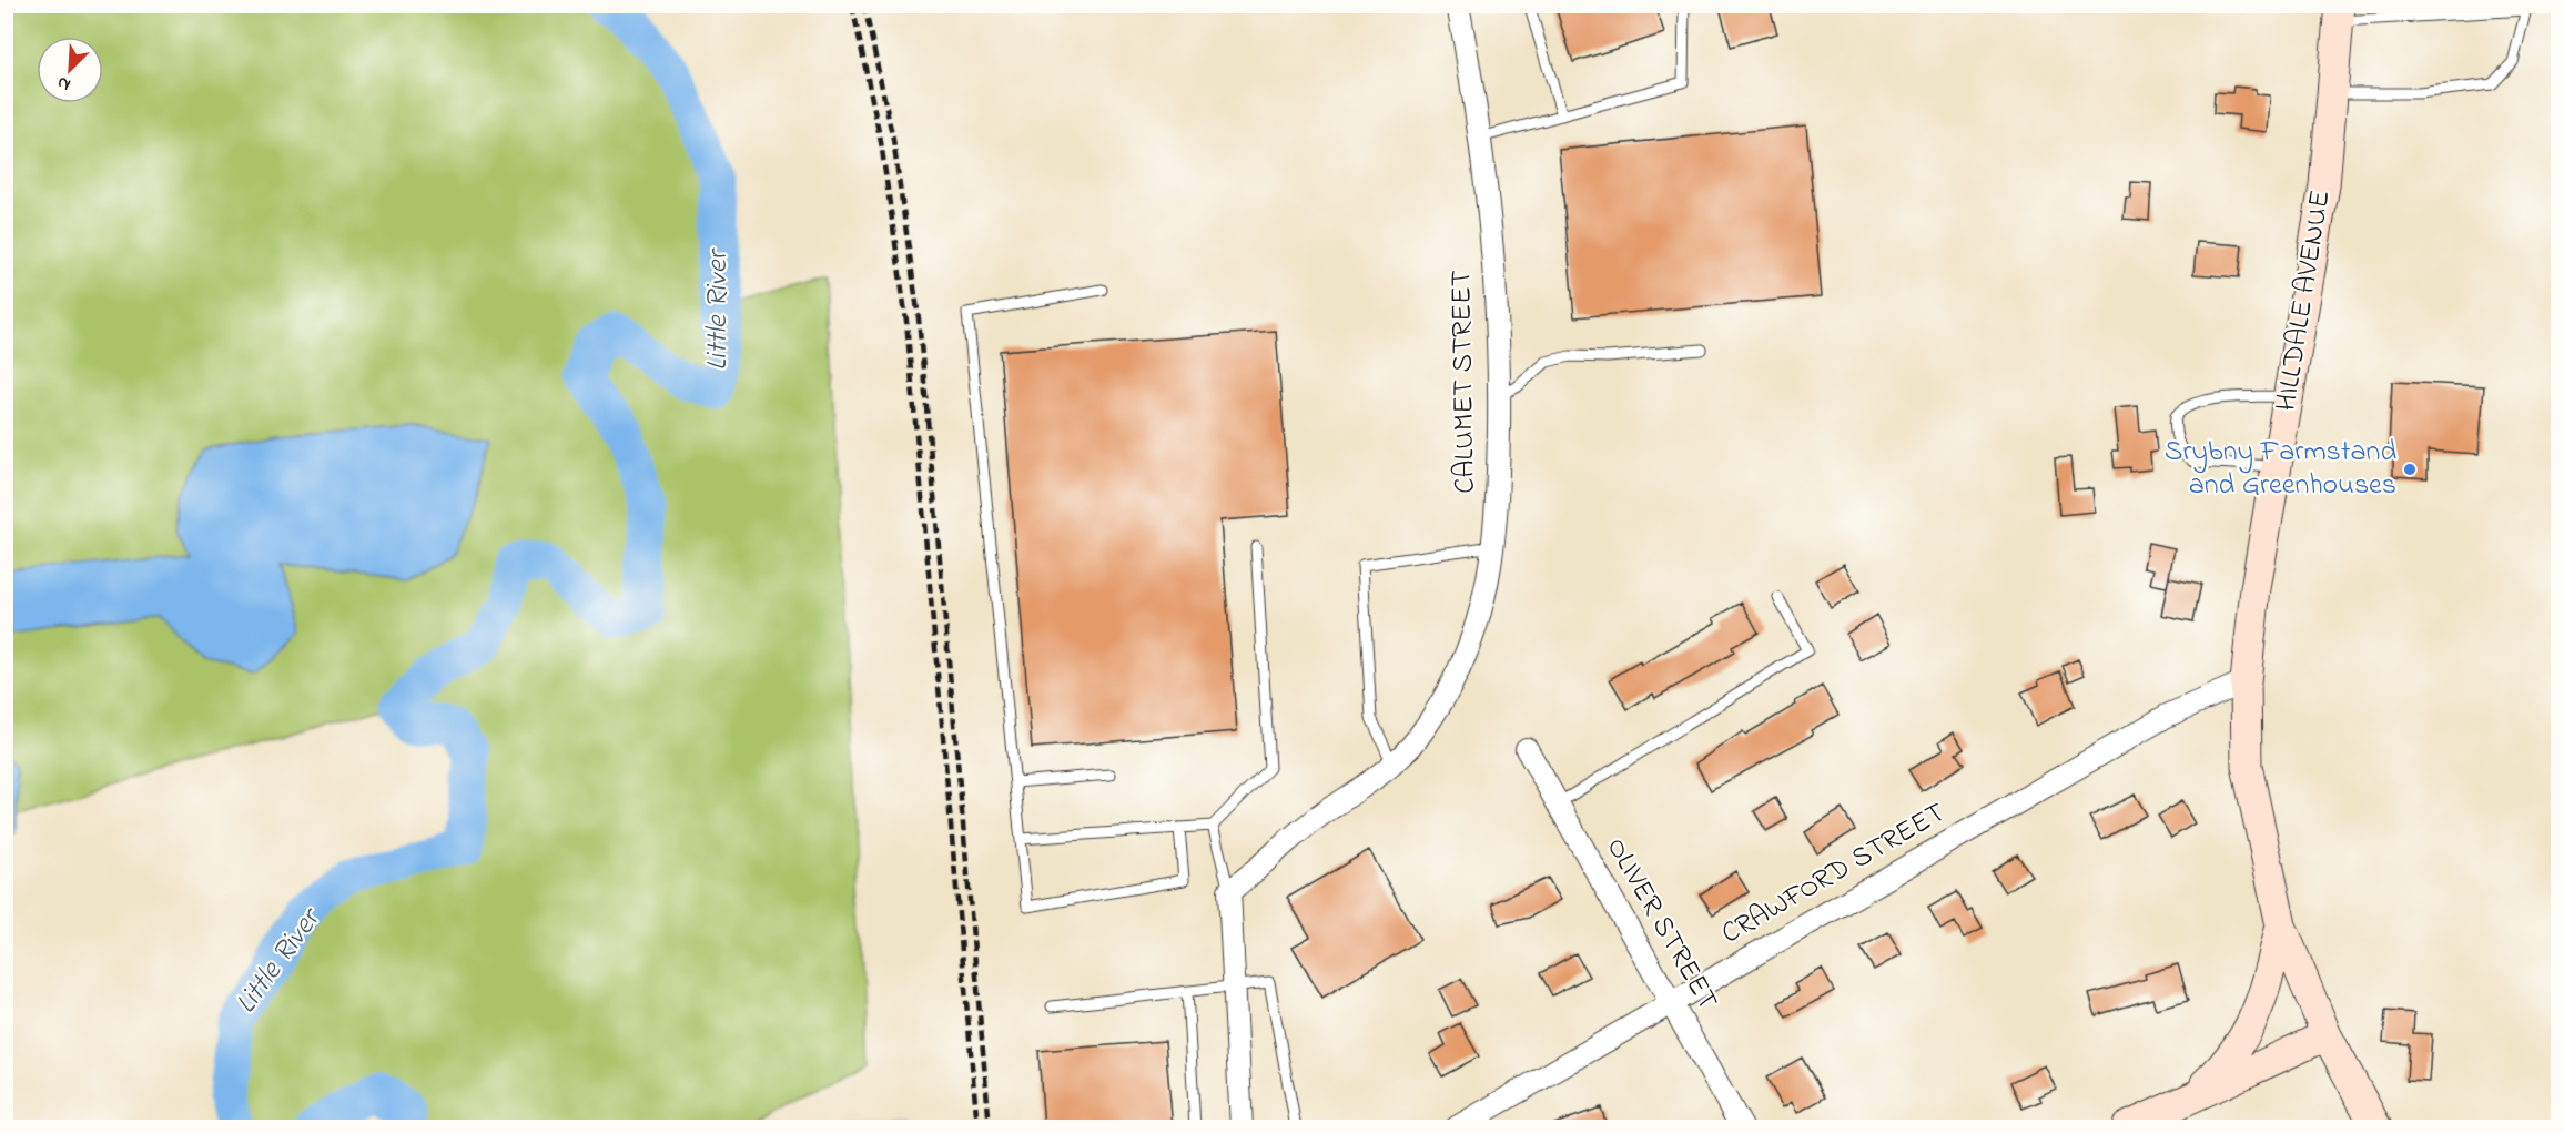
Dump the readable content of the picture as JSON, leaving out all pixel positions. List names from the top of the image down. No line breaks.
{"streets":{"main road":["HILLDALE AVENUE"],"street":["CALUMET STREET","CRAWFORD STREET","OLIVER STREET"]},"crossings":[["HILLDALE AVENUE","CRAWFORD STREET"],["CRAWFORD STREET","OLIVER STREET"]],"water":["Little River"],"places":["Srybny Farmstand and Greenhouses"],"north":"bottom left"}
